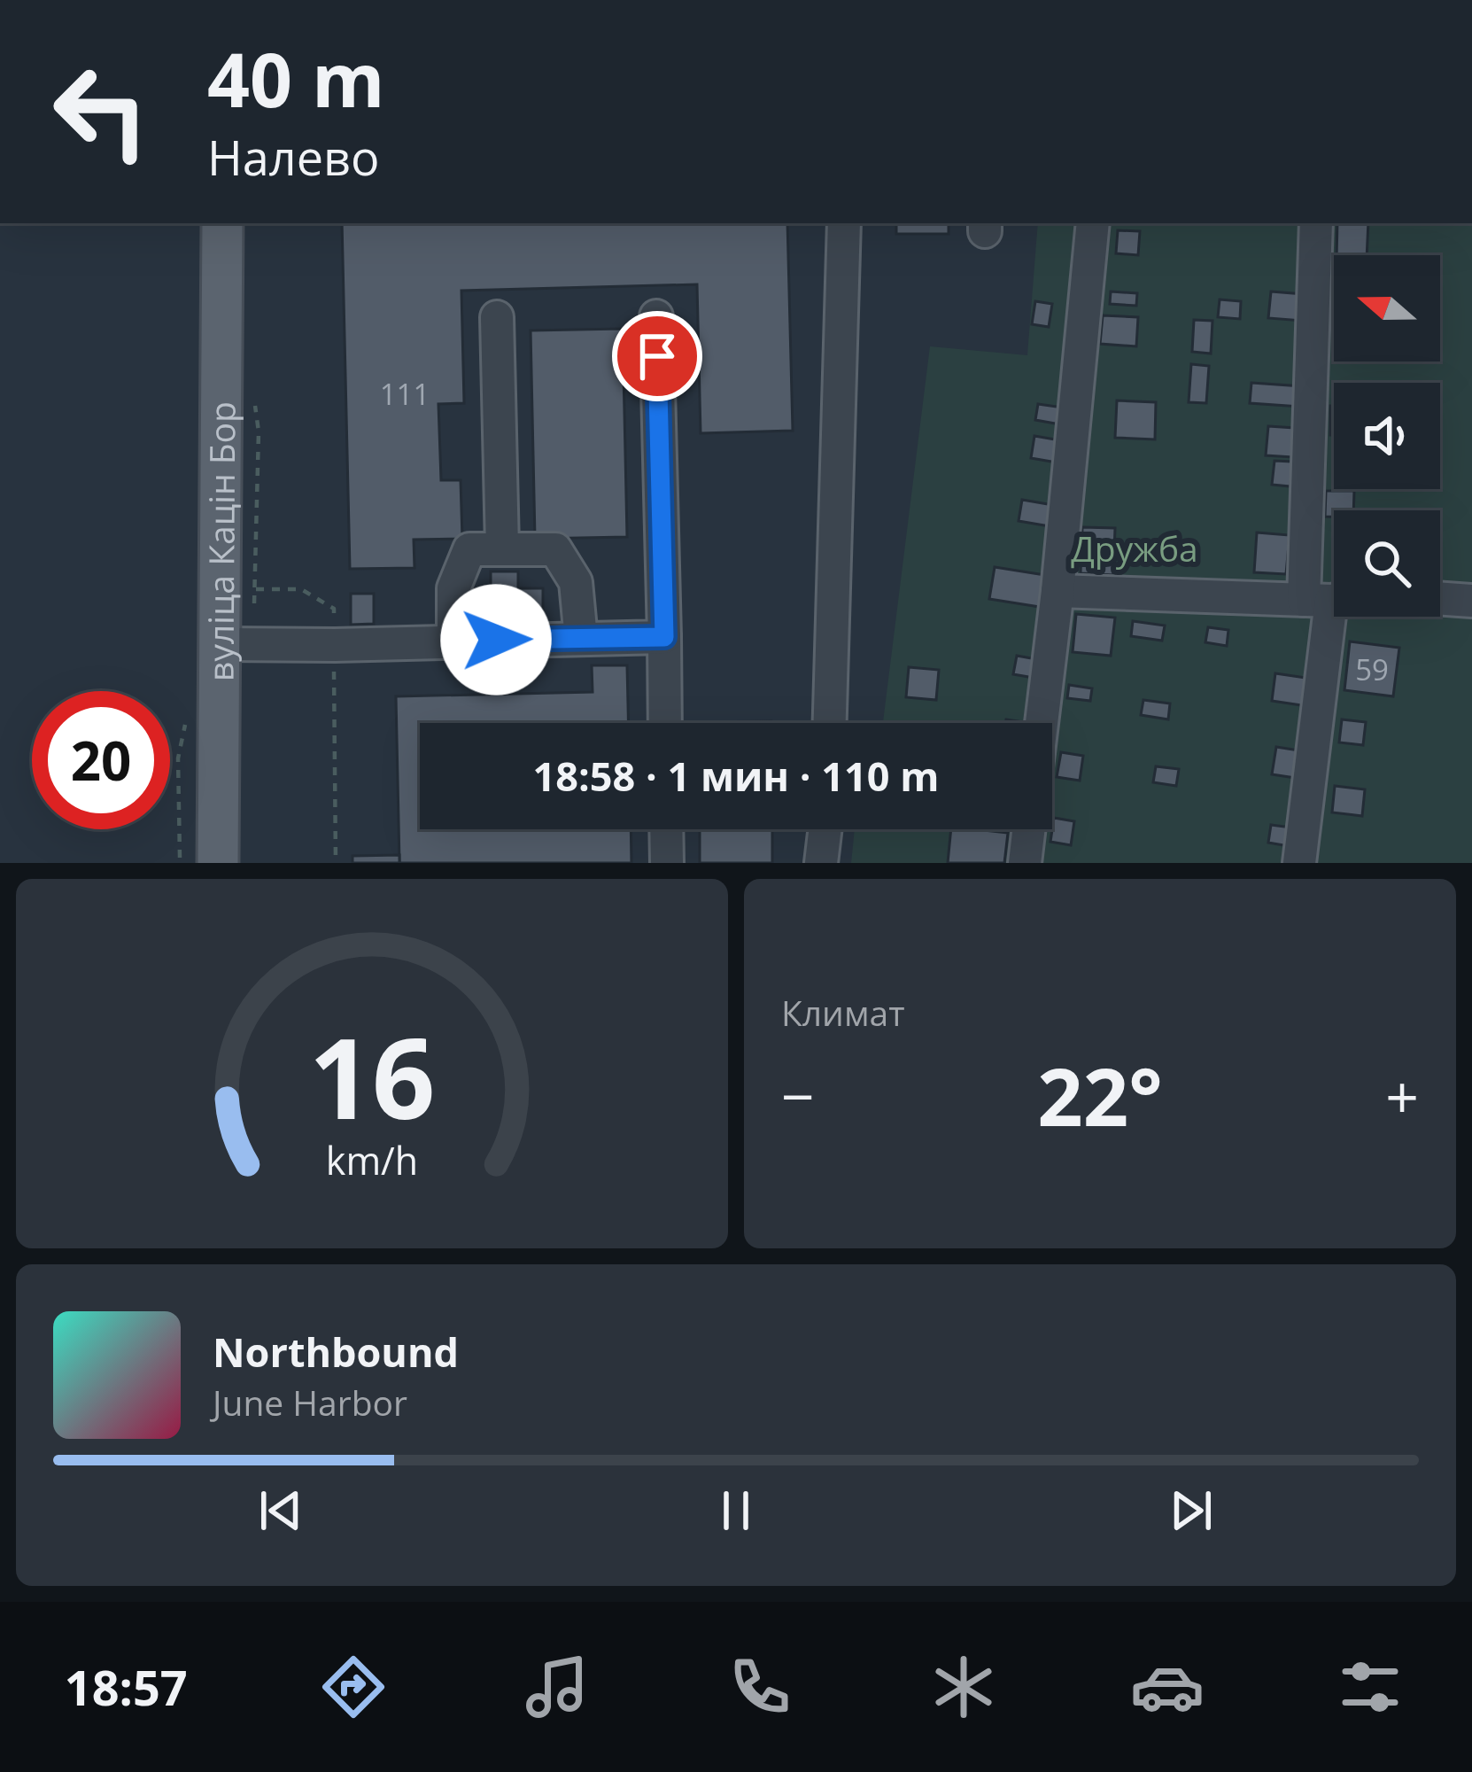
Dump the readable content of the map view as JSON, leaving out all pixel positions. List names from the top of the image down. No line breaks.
{"streets":{"main road":["вуліца Кацін Бор"]},"parks":["Дружба"],"house_numbers":["111","59"],"north":"left","page":{"turn":["40 m","Налево"],"limit":"20","trip":"18:58 · 1 мин · 110 m","tile":"Климат","heat":["−","22°","+"],"song":["Northbound","June Harbor"],"tabs":"18:57","gauge":["16","km/h"]}}
